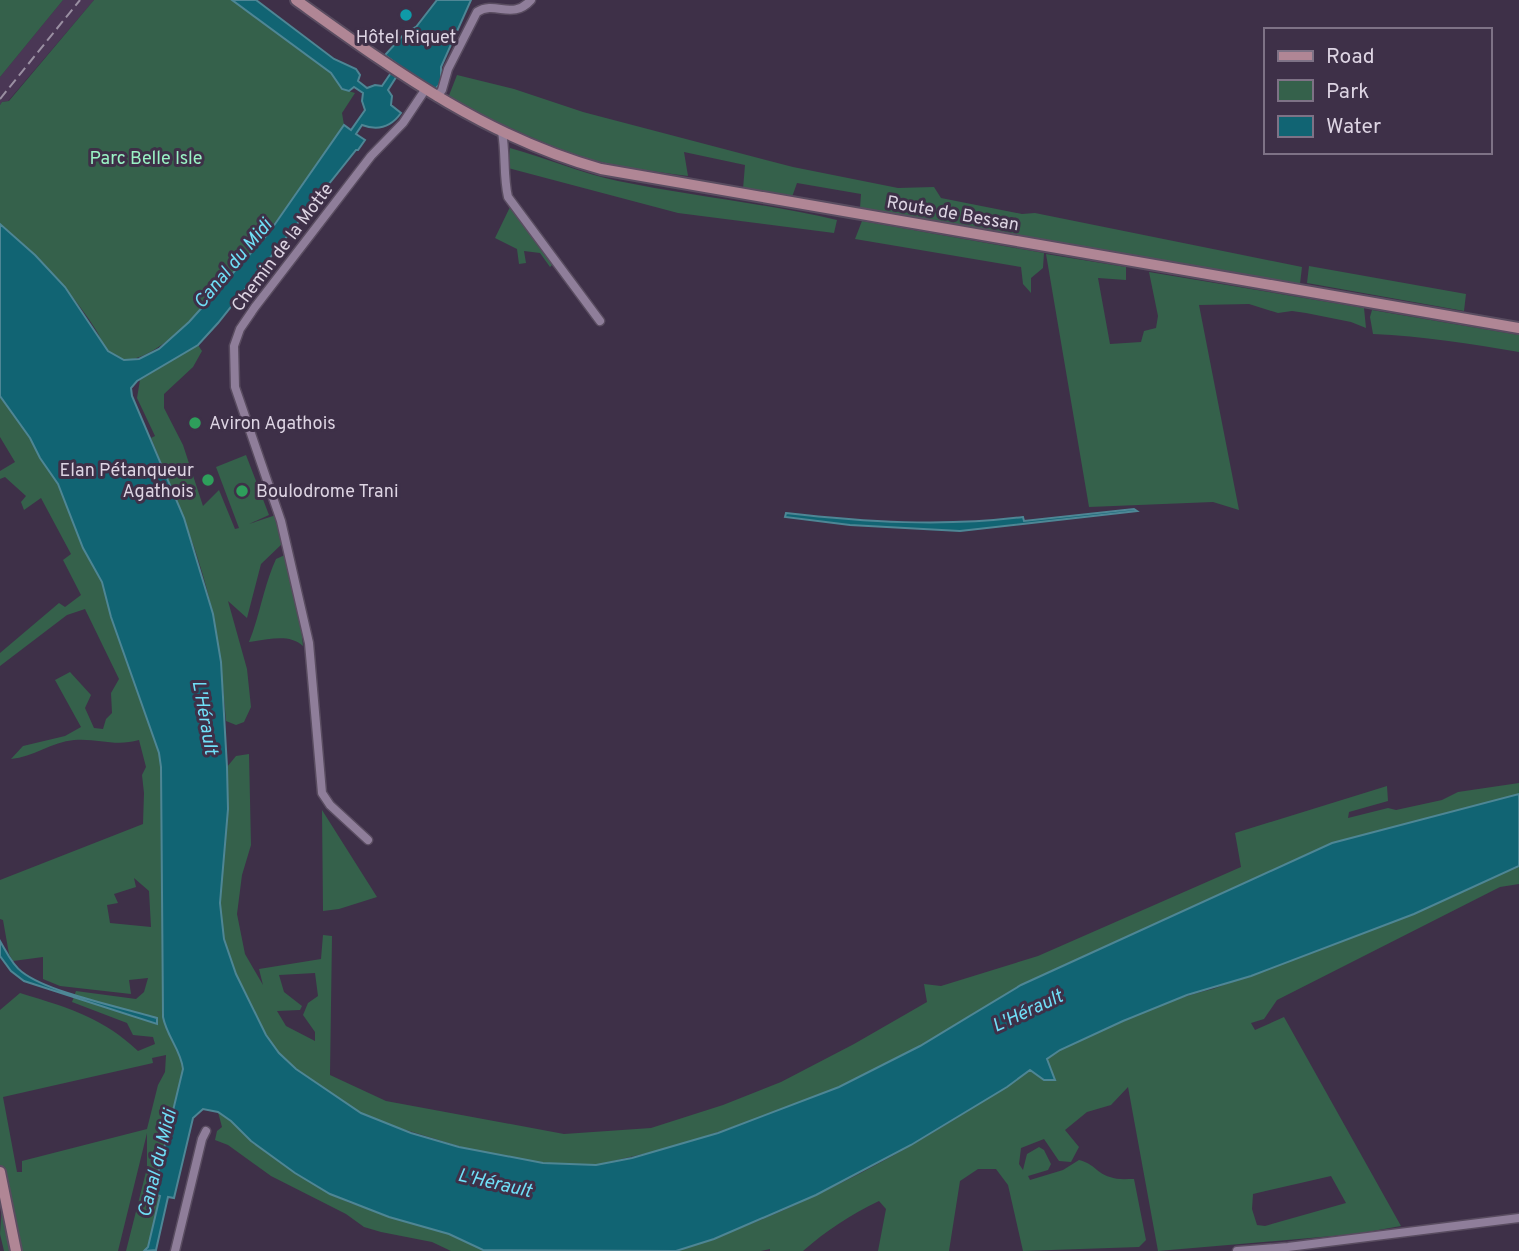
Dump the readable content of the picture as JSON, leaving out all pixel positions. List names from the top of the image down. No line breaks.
{"streets":{"main road":["Route de Bessan"],"street":["Chemin de la Motte"]},"crossings":[["Route de Bessan","Chemin de la Motte"]],"water":["Canal du Midi","L'Hérault"],"parks":["Parc Belle Isle"],"places":["Hôtel Riquet","Aviron Agathois","Elan Pétanqueur Agathois","Boulodrome Trani"],"legend":["Road","Park","Water"]}
